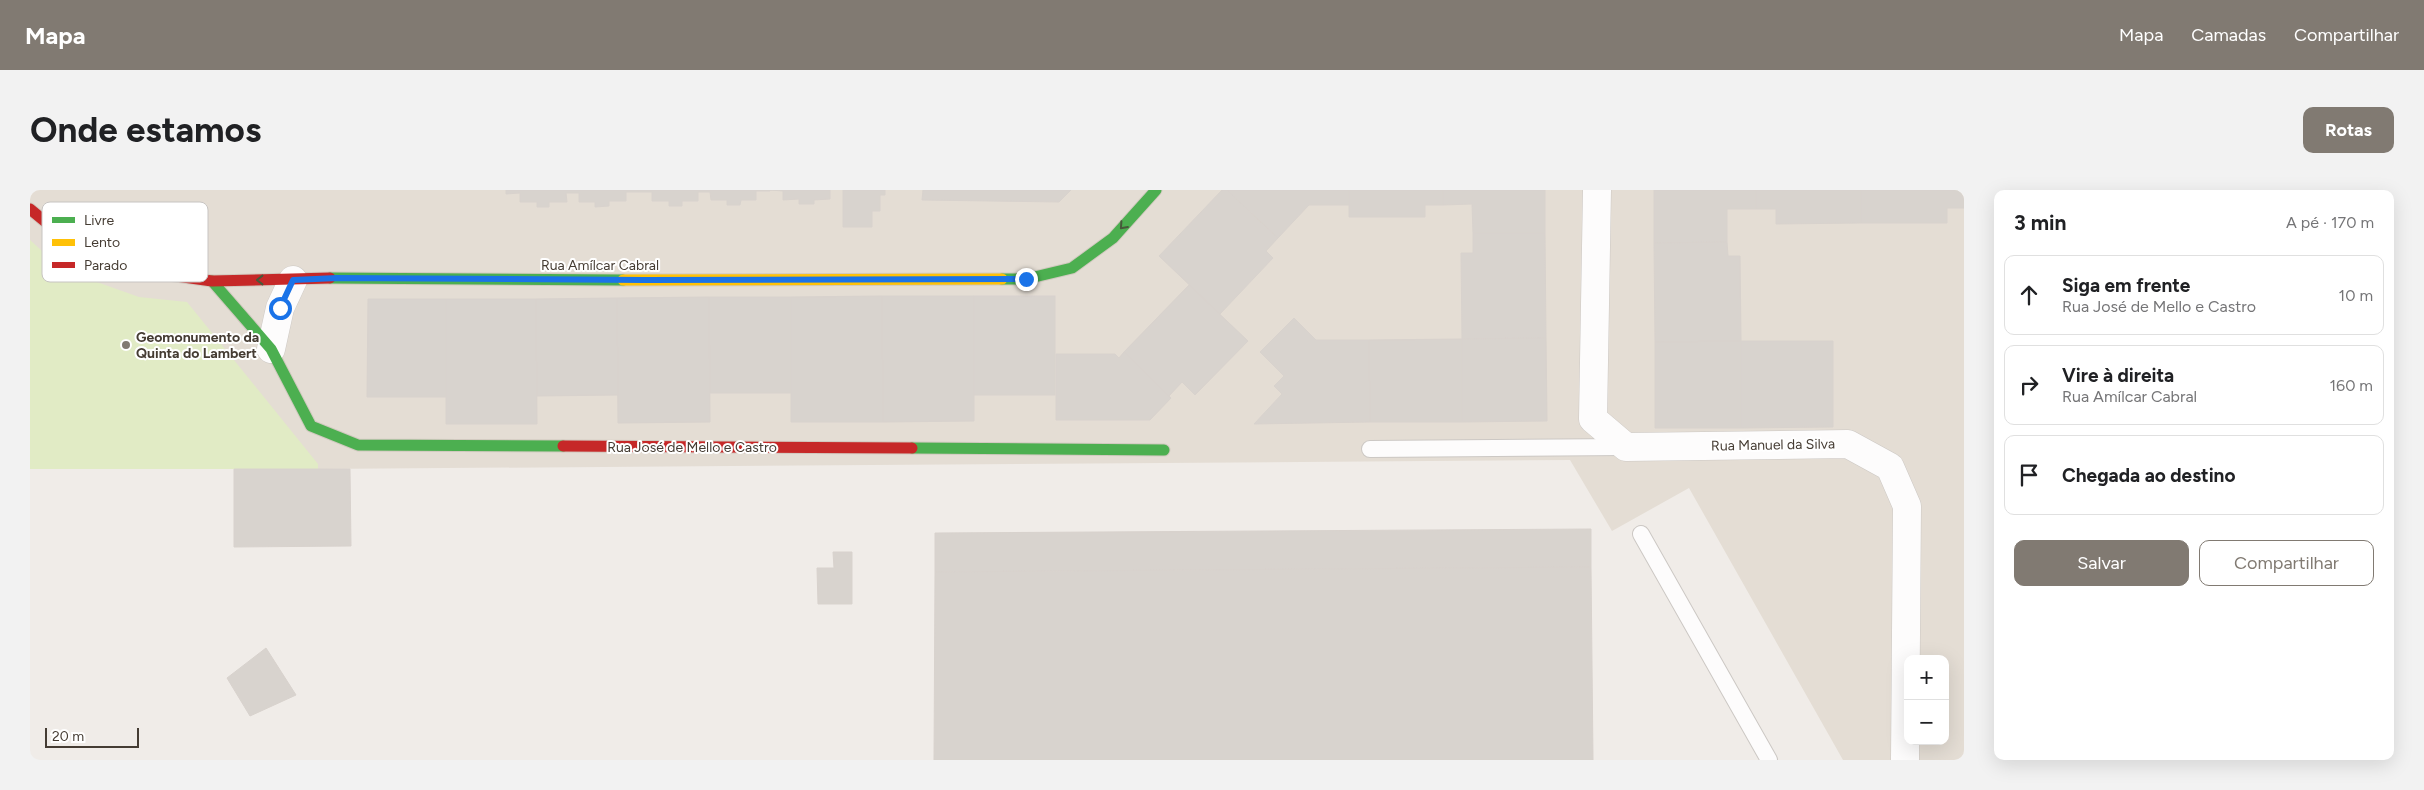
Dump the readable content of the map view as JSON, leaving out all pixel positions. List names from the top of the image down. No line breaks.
{"streets":{"street":["Rua Amílcar Cabral","Rua Manuel da Silva","Rua José de Mello e Castro"]},"crossings":[["Rua Amílcar Cabral","Rua José de Mello e Castro"]],"one_way":["Rua Amílcar Cabral"],"places":["Geomonumento da Quinta do Lambert"],"legend":["Livre","Lento","Parado"],"scale_bar":"20 m","page":{"header":"Mapa","nav":["Mapa","Camadas","Compartilhar"],"buttons":["Rotas",["Salvar","Compartilhar"]],"title":"Onde estamos","heading":["3 min","A pé · 170 m"],"list":[["Siga em frente","Rua José de Mello e Castro","10 m"],["Vire à direita","Rua Amílcar Cabral","160 m"],"Chegada ao destino"],"map_buttons":["+","−"],"scale":"20 m"}}
